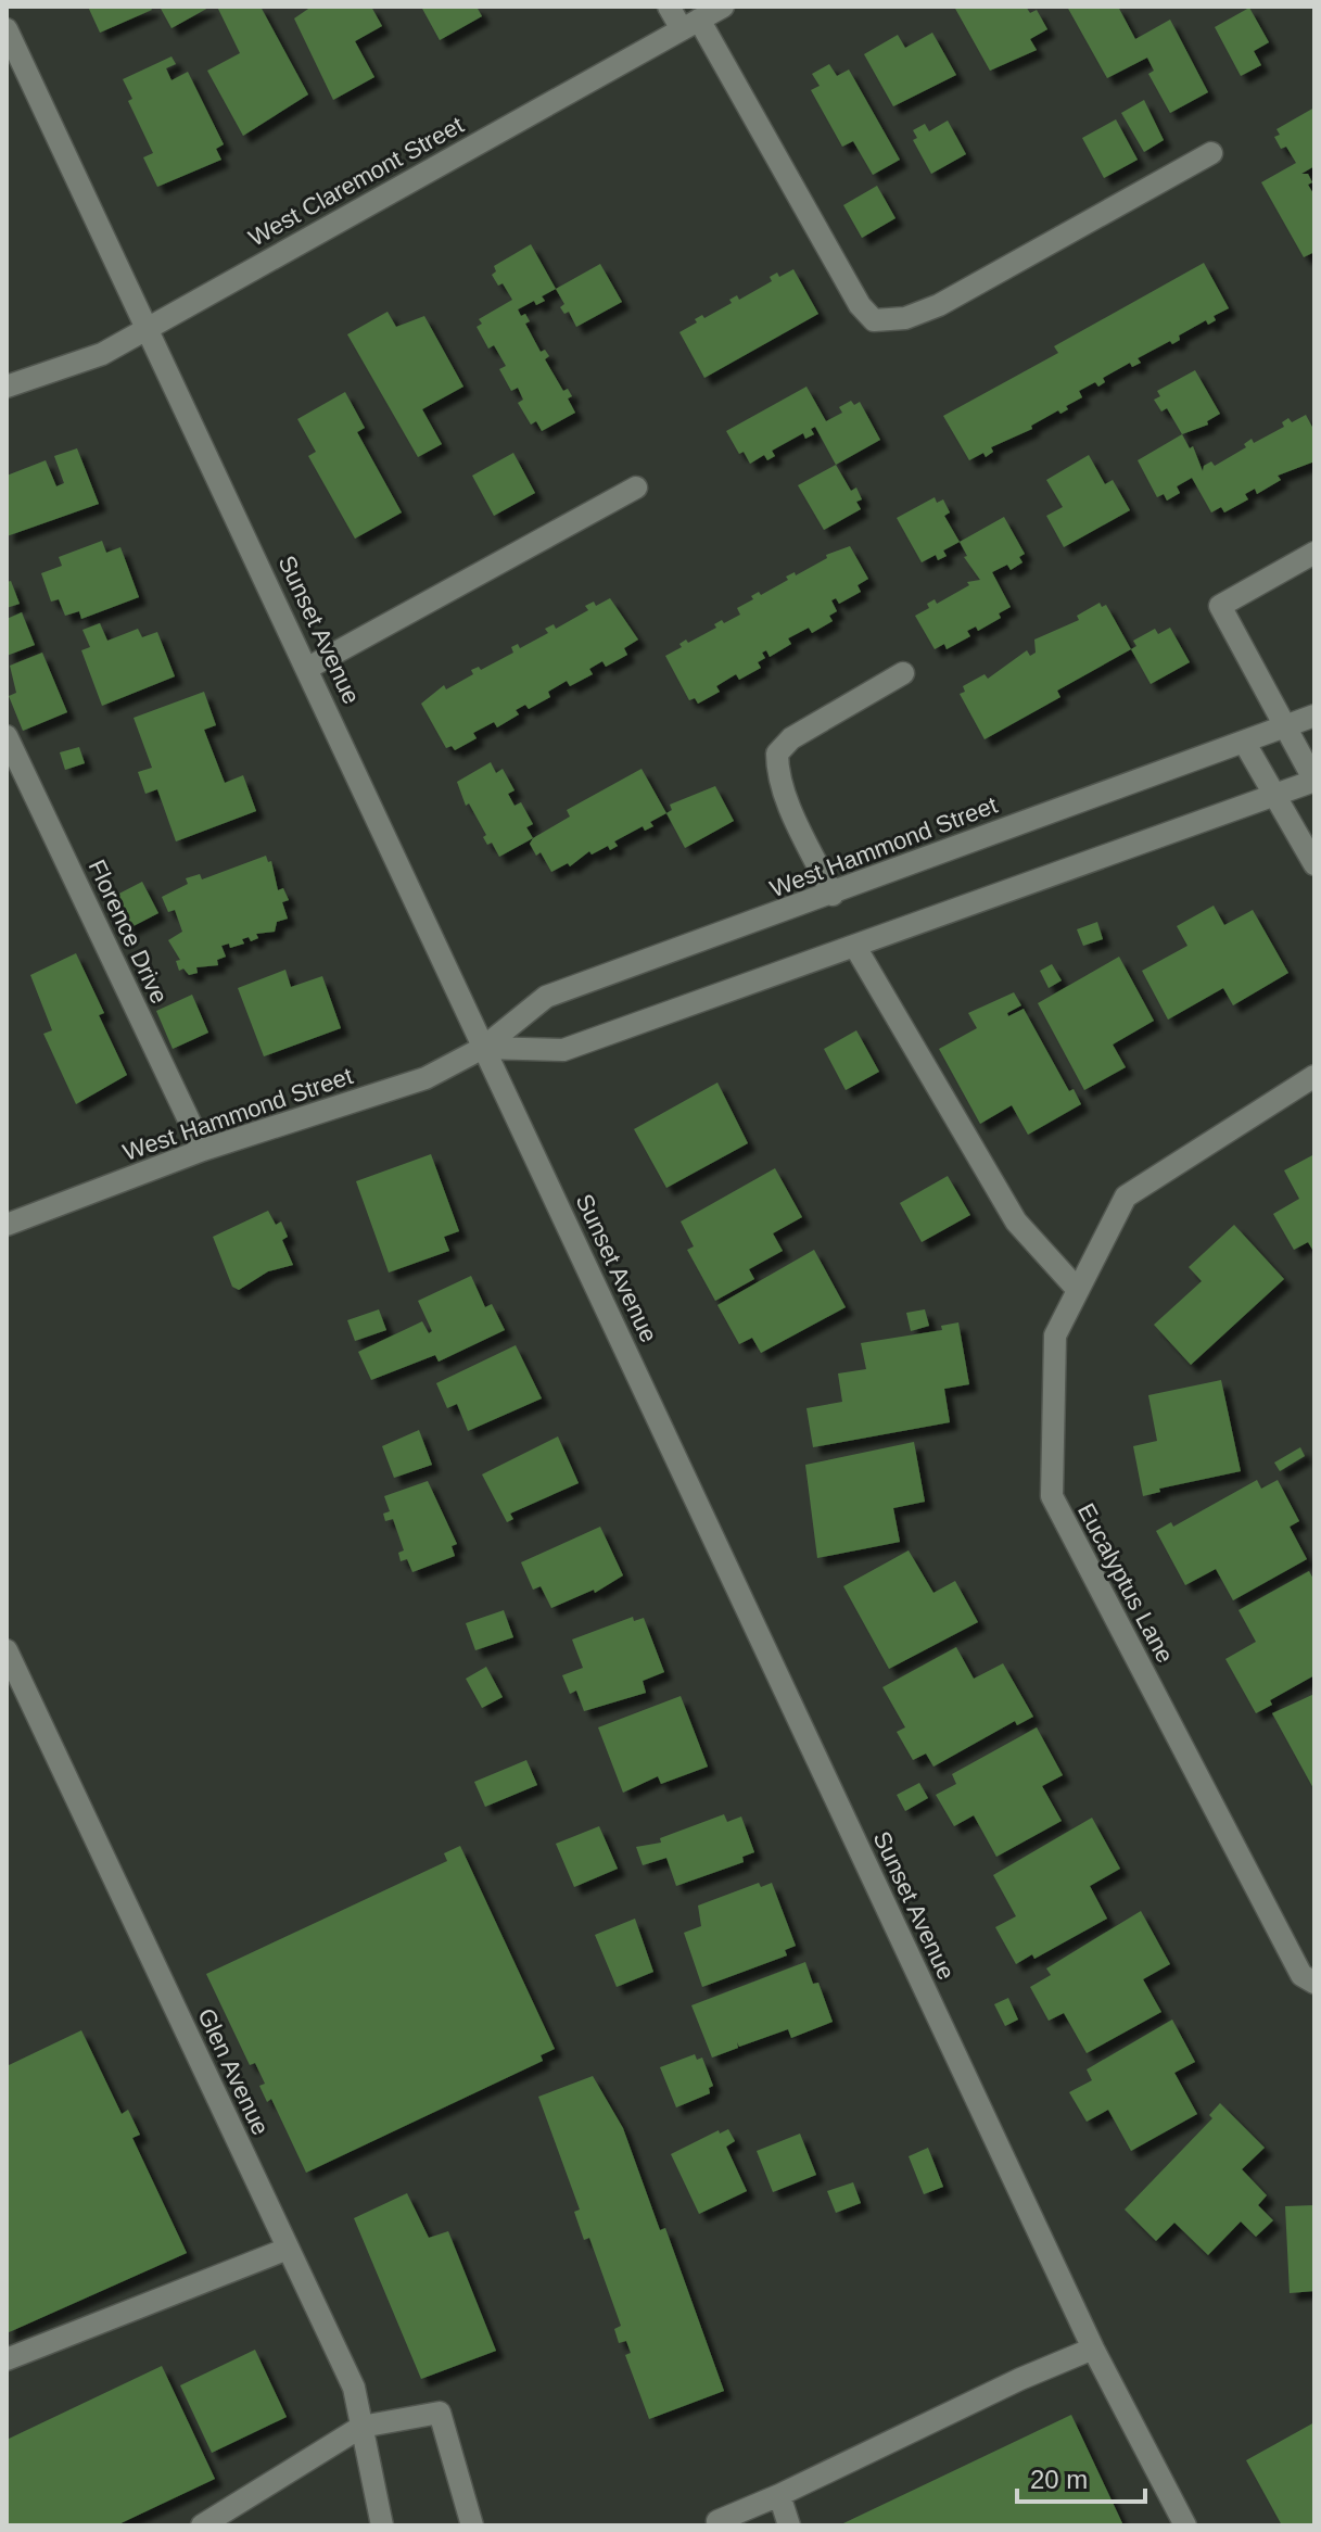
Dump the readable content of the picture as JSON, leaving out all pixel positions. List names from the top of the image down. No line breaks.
{"streets":{"street":["West Claremont Street","Sunset Avenue","West Hammond Street","Florence Drive","Eucalyptus Lane","Glen Avenue"]},"crossings":[["West Claremont Street","Sunset Avenue"],["Sunset Avenue","West Hammond Street"],["West Hammond Street","Florence Drive"]],"scale_bar":"20 m"}
